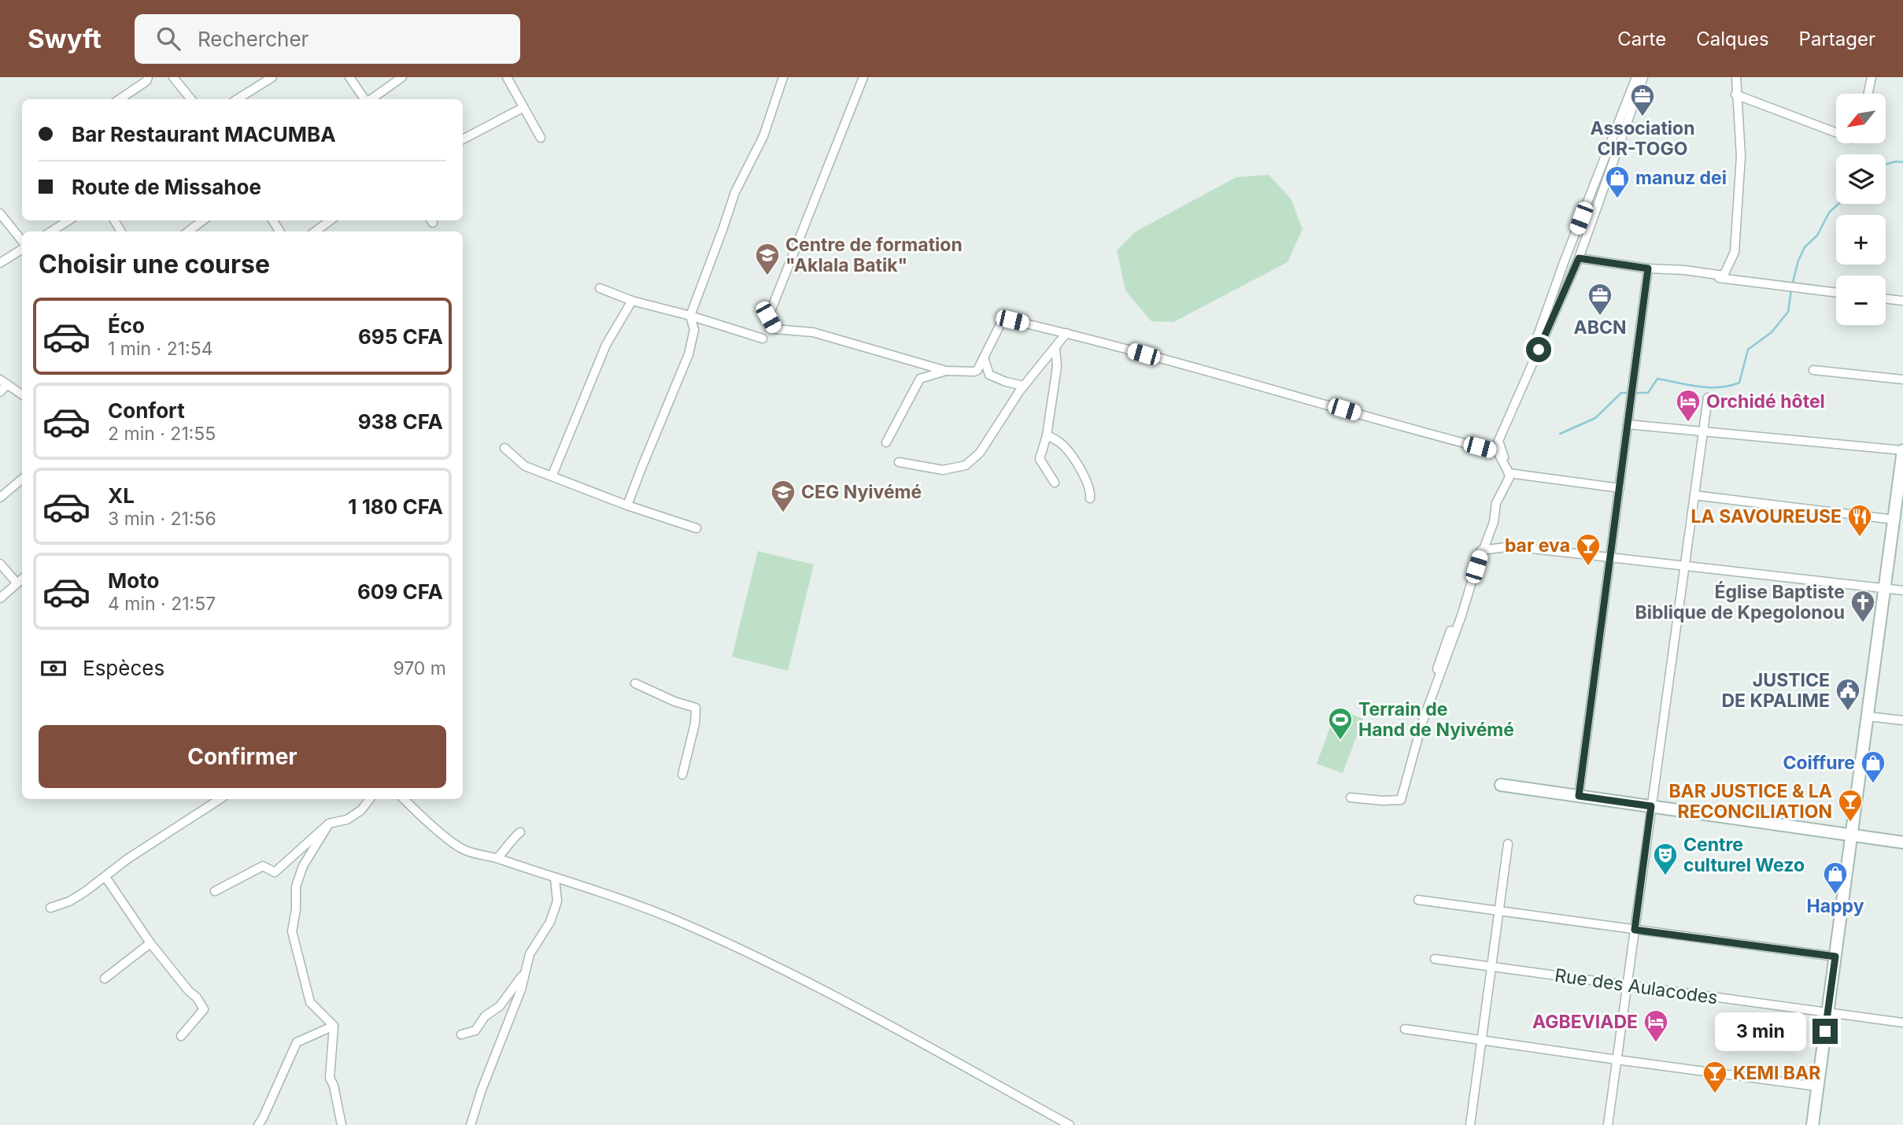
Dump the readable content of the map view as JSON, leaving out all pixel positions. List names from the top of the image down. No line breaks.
{"streets":{"street":["Rue des Aulacodes"]},"places":{"office":["Association CIR-TOGO","ABCN"],"shop":["manuz dei","Coiffure","Happy"],"school or university":["Centre de formation \"Aklala Batik\"","CEG Nyivémé"],"hotel":["Orchidé hôtel","AGBEVIADE"],"restaurant":["LA SAVOUREUSE"],"bar":["bar eva","BAR JUSTICE & LA RECONCILIATION","KEMI BAR"],"church":["Église Baptiste Biblique de Kpegolonou"],"public building":["JUSTICE DE KPALIME"],"sports":["Terrain de Hand de Nyivémé"],"theatre":["Centre culturel Wezo"]},"north":"bottom left","page":{"header":"Swyft","search":"Rechercher","nav":["Carte","Calques","Partager"],"map_buttons":["+","−"],"banner":["Bar Restaurant MACUMBA","Route de Missahoe"],"heading":"Choisir une course","list":[{"name":"Éco","note":"1 min · 21:54","value":"695 CFA"},{"name":"Confort","note":"2 min · 21:55","value":"938 CFA"},{"name":"XL","note":"3 min · 21:56","value":"1 180 CFA"},{"name":"Moto","note":"4 min · 21:57","value":"609 CFA"}],"pay":["Espèces","970 m"],"buttons":"Confirmer","bubble":"3 min"}}
